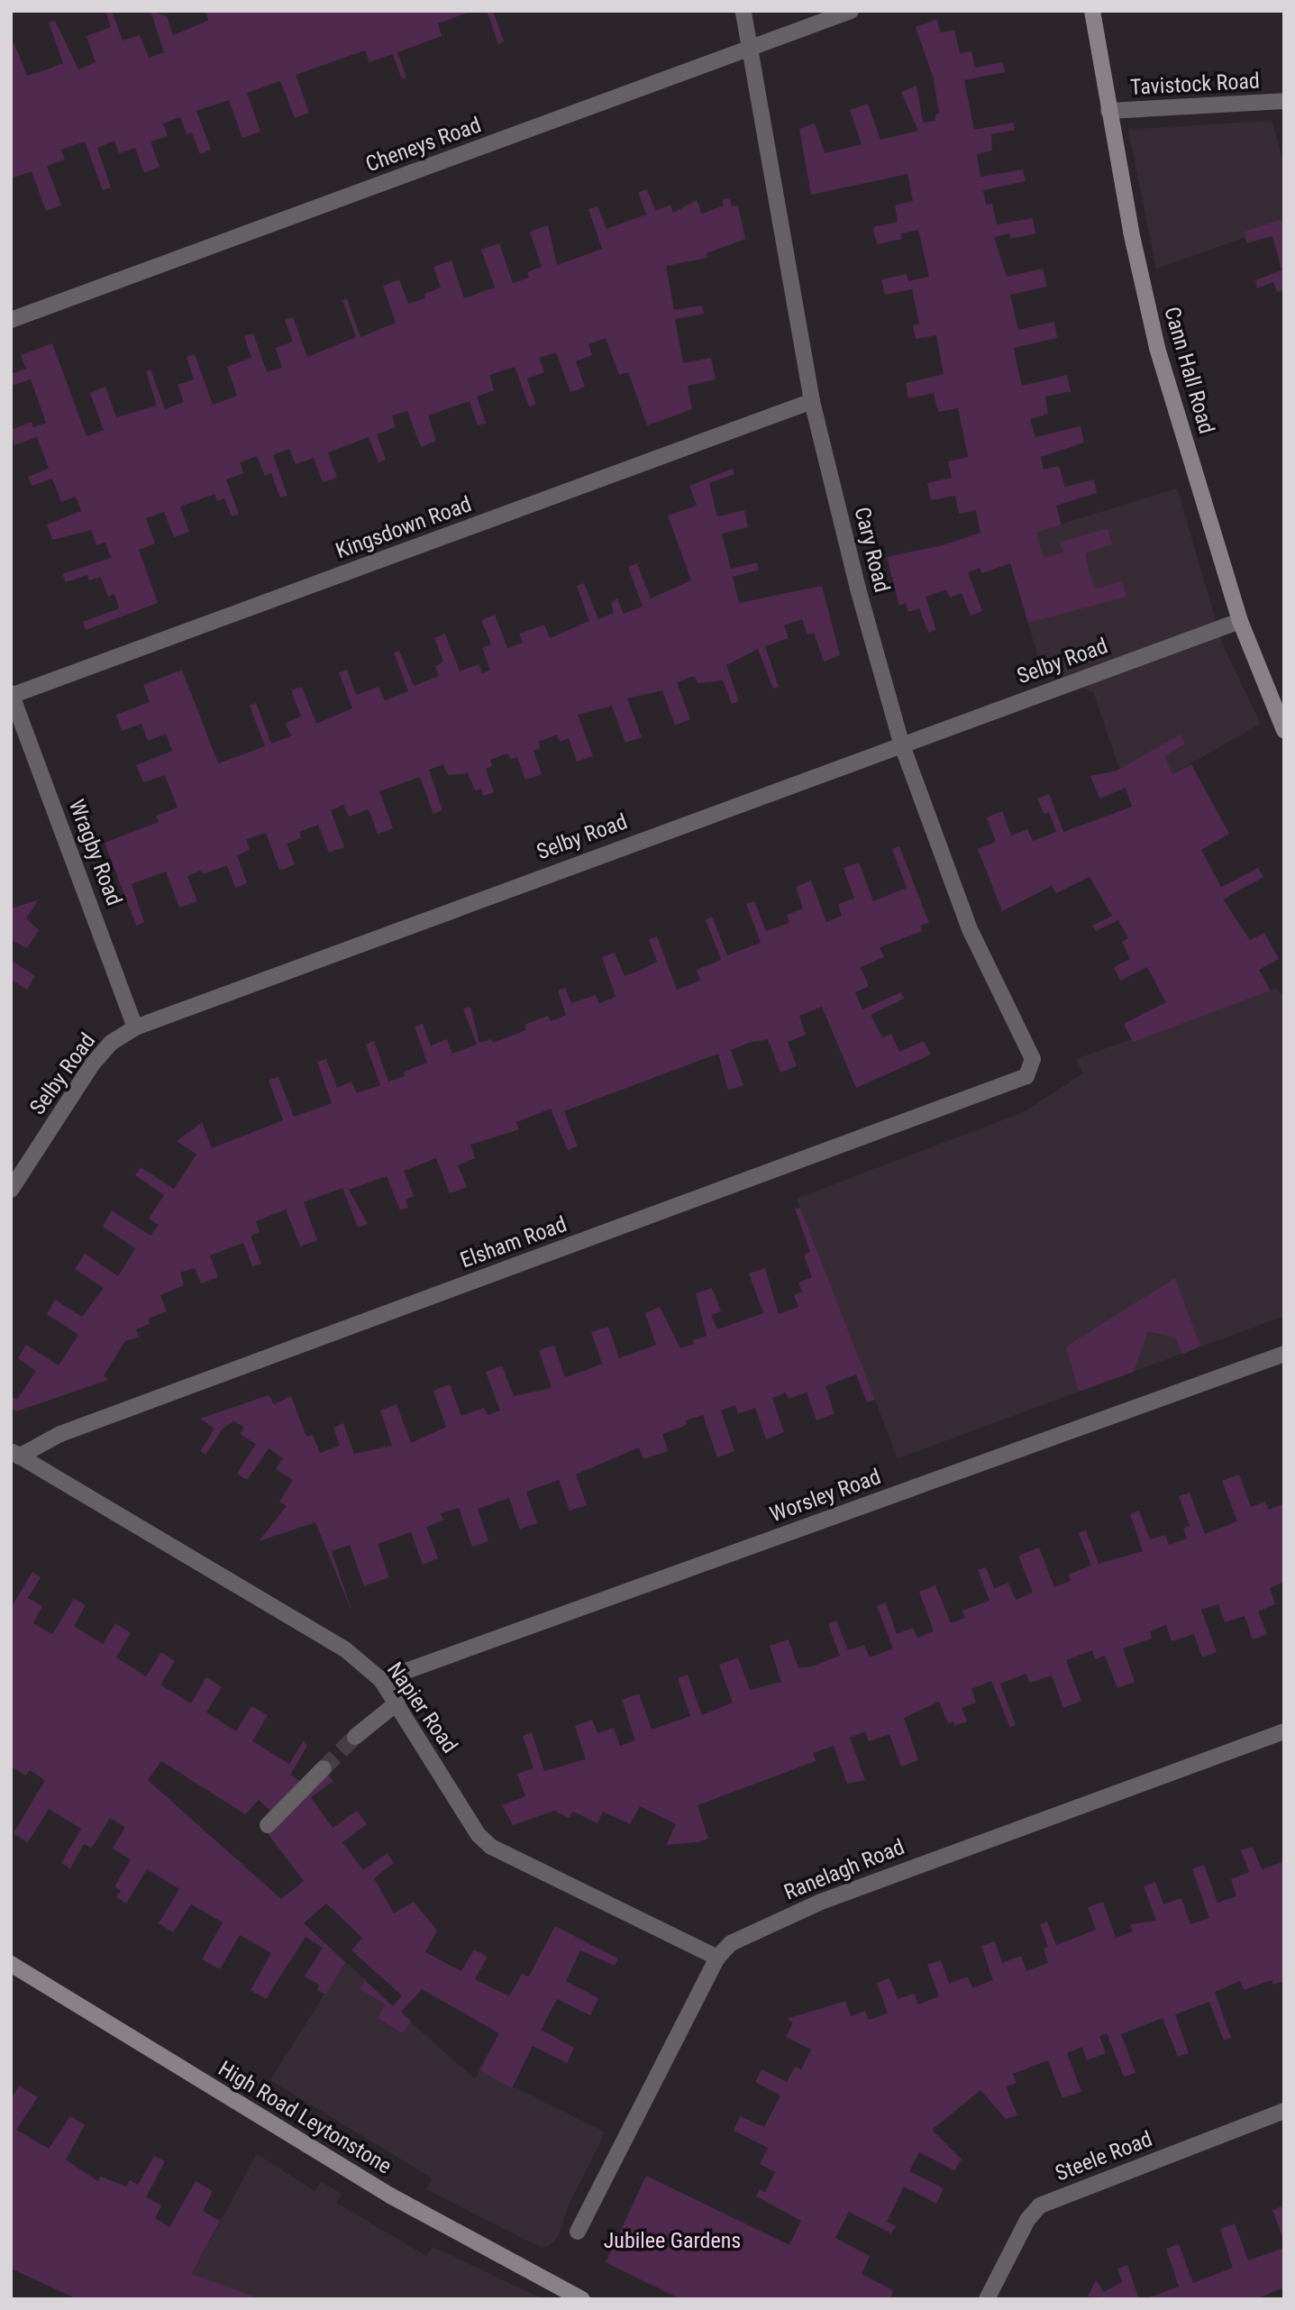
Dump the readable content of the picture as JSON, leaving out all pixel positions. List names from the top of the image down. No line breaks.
{"streets":{"street":["Tavistock Road","Cheneys Road","Cann Hall Road","Kingsdown Road","Cary Road","Selby Road","Wragby Road","Elsham Road","Worsley Road","Napier Road","Ranelagh Road","High Road Leytonstone","Steele Road"]},"crossings":[["Tavistock Road","Cann Hall Road"],["Cheneys Road","Cary Road"],["Cann Hall Road","Selby Road"],["Kingsdown Road","Cary Road"],["Kingsdown Road","Wragby Road"],["Cary Road","Selby Road"],["Cary Road","Elsham Road"],["Selby Road","Wragby Road"],["Elsham Road","Napier Road"],["Worsley Road","Napier Road"],["Napier Road","Ranelagh Road"]],"parks":["Jubilee Gardens"]}
